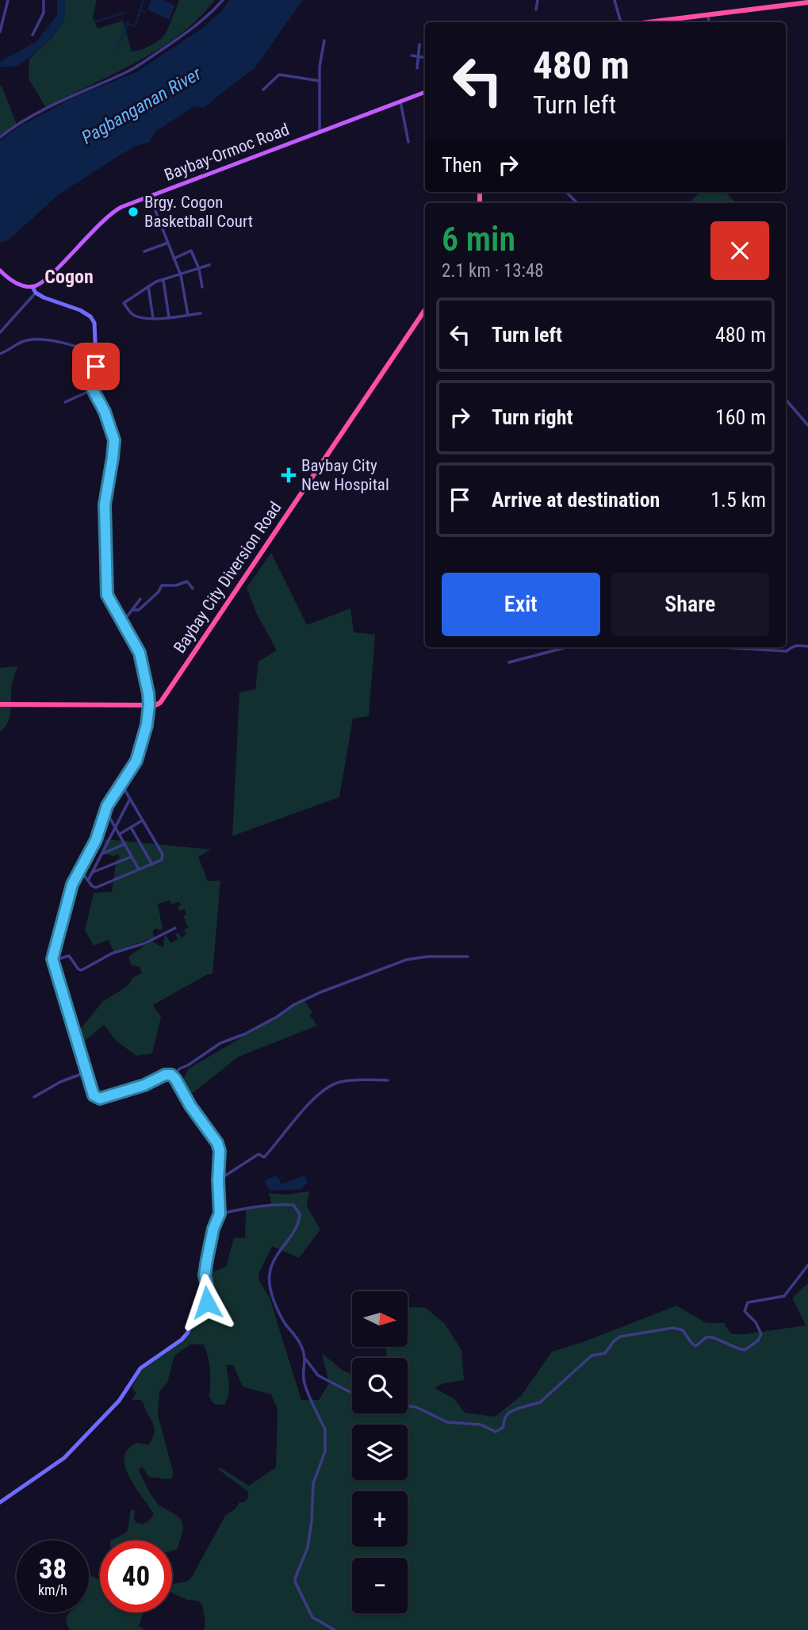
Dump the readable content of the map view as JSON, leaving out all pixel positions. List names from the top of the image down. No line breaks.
{"streets":{"highway":["Baybay City Diversion Road"],"main road":["Baybay-Ormoc Road"]},"districts":["Cogon"],"water":["Pagbanganan River"],"places":{"other":["Brgy. Cogon Basketball Court"],"health":["Baybay City New Hospital"]},"north":"right","page":{"turn":["480 m","Turn left"],"then":"Then","heading":["6 min","2.1 km · 13:48"],"list":[{"name":"Turn left","value":"480 m"},{"name":"Turn right","value":"160 m"},{"name":"Arrive at destination","value":"1.5 km"}],"buttons":["Exit","Share"],"map_buttons":["+","−"],"speed":"38 km/h","limit":"40"}}
